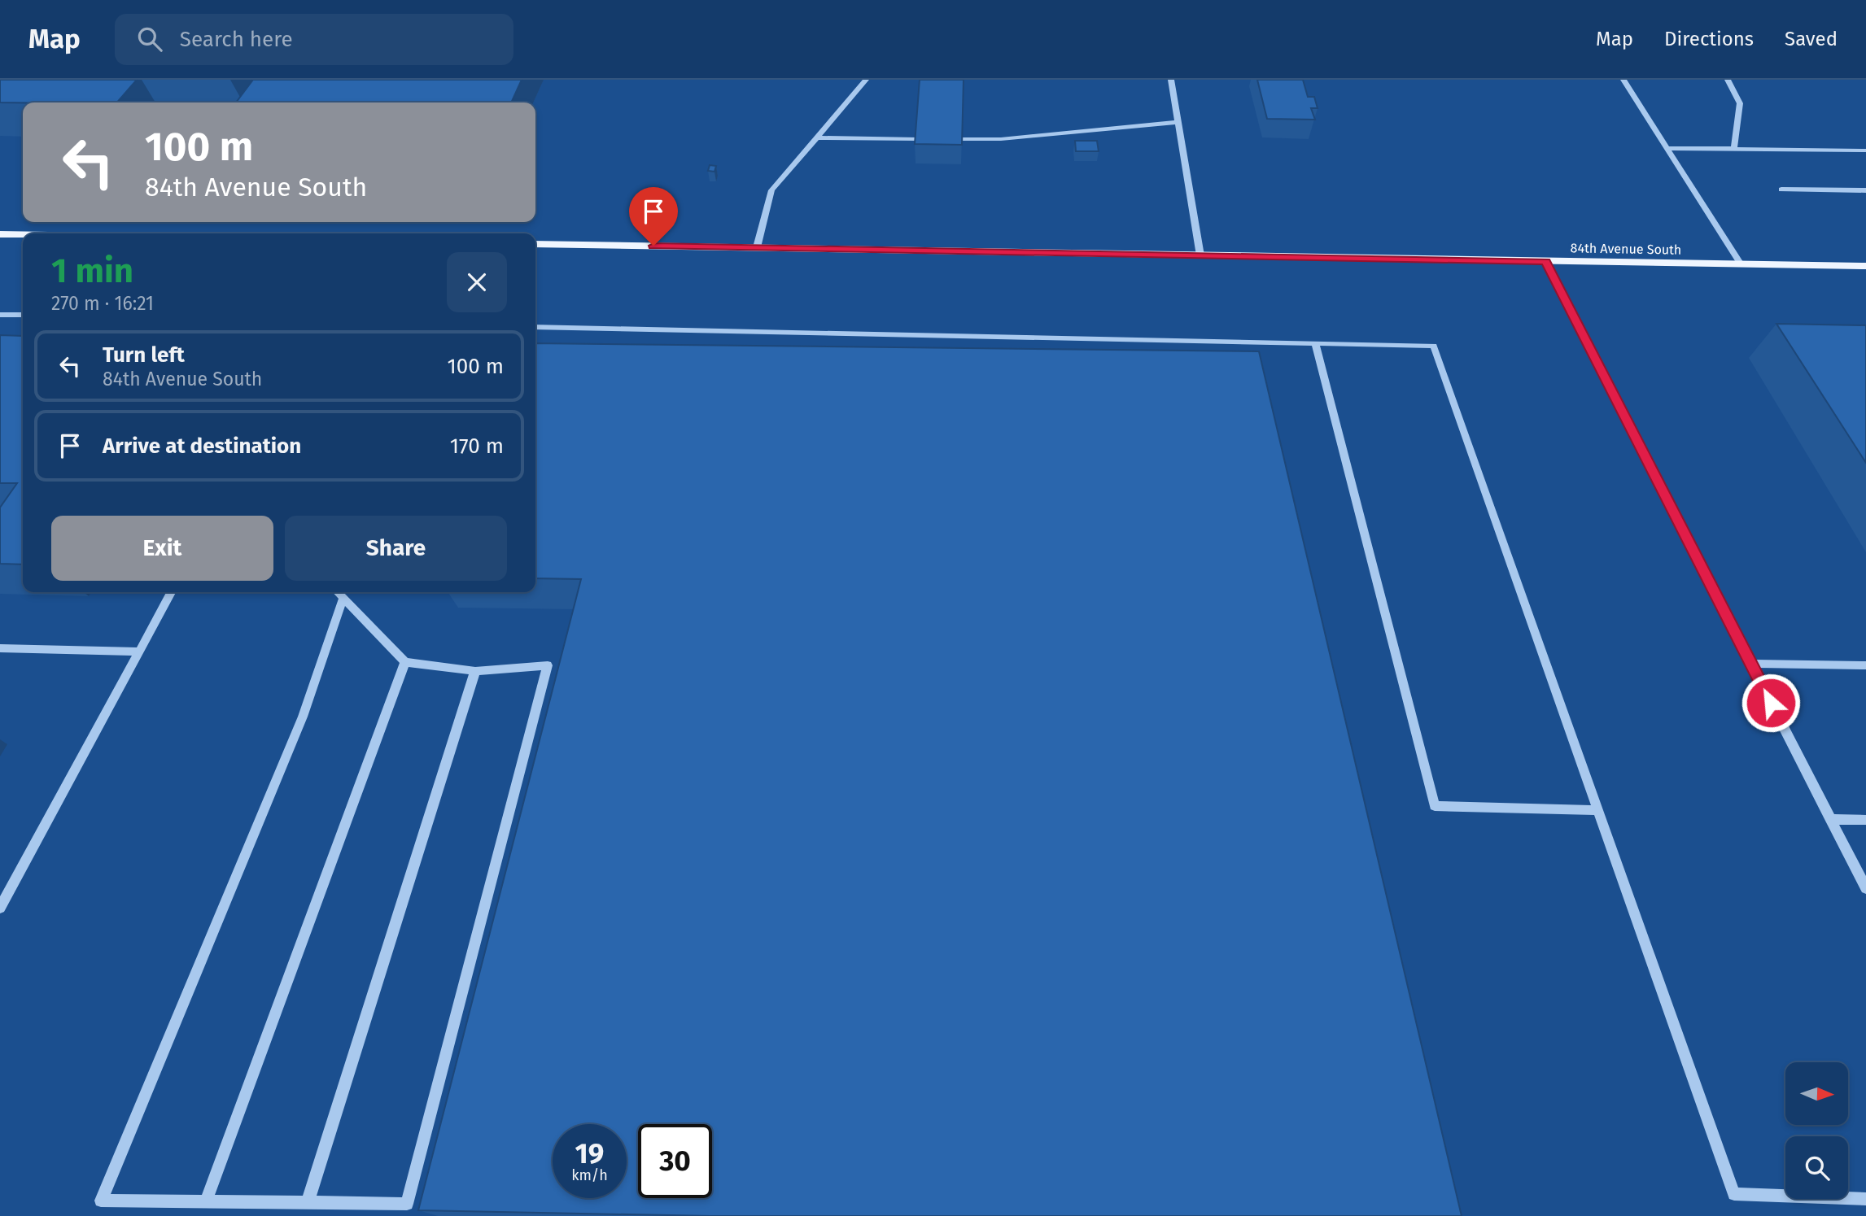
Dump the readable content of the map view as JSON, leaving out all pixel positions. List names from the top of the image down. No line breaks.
{"streets":{"main road":["84th Avenue South"]},"north":"right","page":{"header":"Map","search":"Search here","nav":["Map","Directions","Saved"],"turn":["100 m","84th Avenue South"],"heading":["1 min","270 m · 16:21"],"list":[{"name":"Turn left","note":"84th Avenue South","value":"100 m"},{"name":"Arrive at destination","value":"170 m"}],"buttons":["Exit","Share"],"speed":"19 km/h","limit":"30"}}
